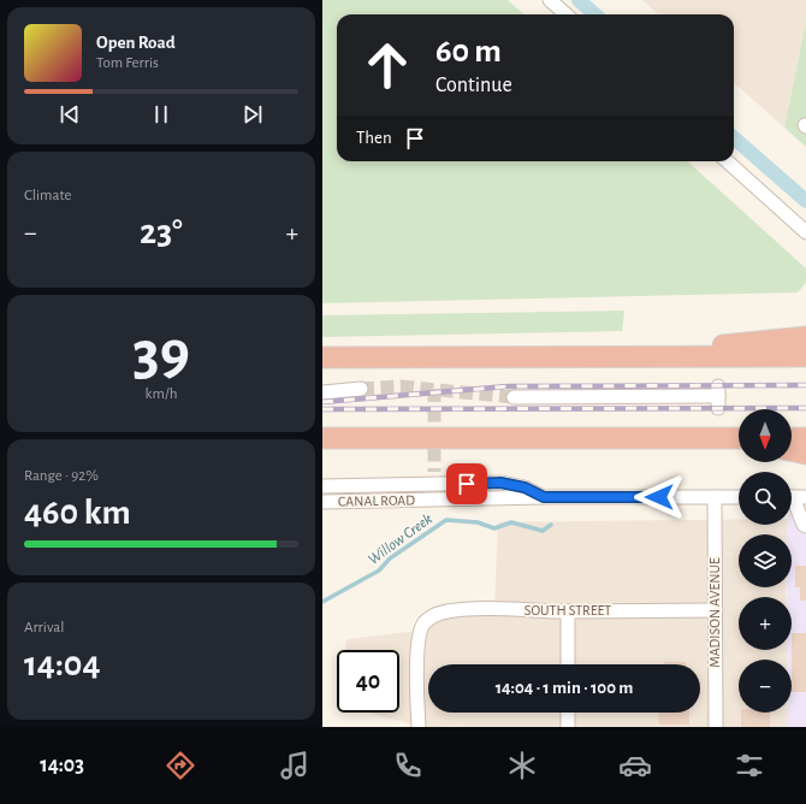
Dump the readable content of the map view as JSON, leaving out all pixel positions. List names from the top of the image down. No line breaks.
{"streets":{"street":["CANAL ROAD","SOUTH STREET","MADISON AVENUE"]},"crossings":[["CANAL ROAD","MADISON AVENUE"],["SOUTH STREET","MADISON AVENUE"]],"water":["Willow Creek"],"north":"bottom","page":{"turn":["60 m","Continue"],"song":["Open Road","Tom Ferris"],"then":"Then","tile":["Climate",["39","km/h"],["Range · 92%","460 km"],["Arrival","14:04"]],"heat":["−","23°","+"],"map_buttons":["+","−"],"limit":"40","trip":"14:04 · 1 min · 100 m","tabs":"14:03"}}
